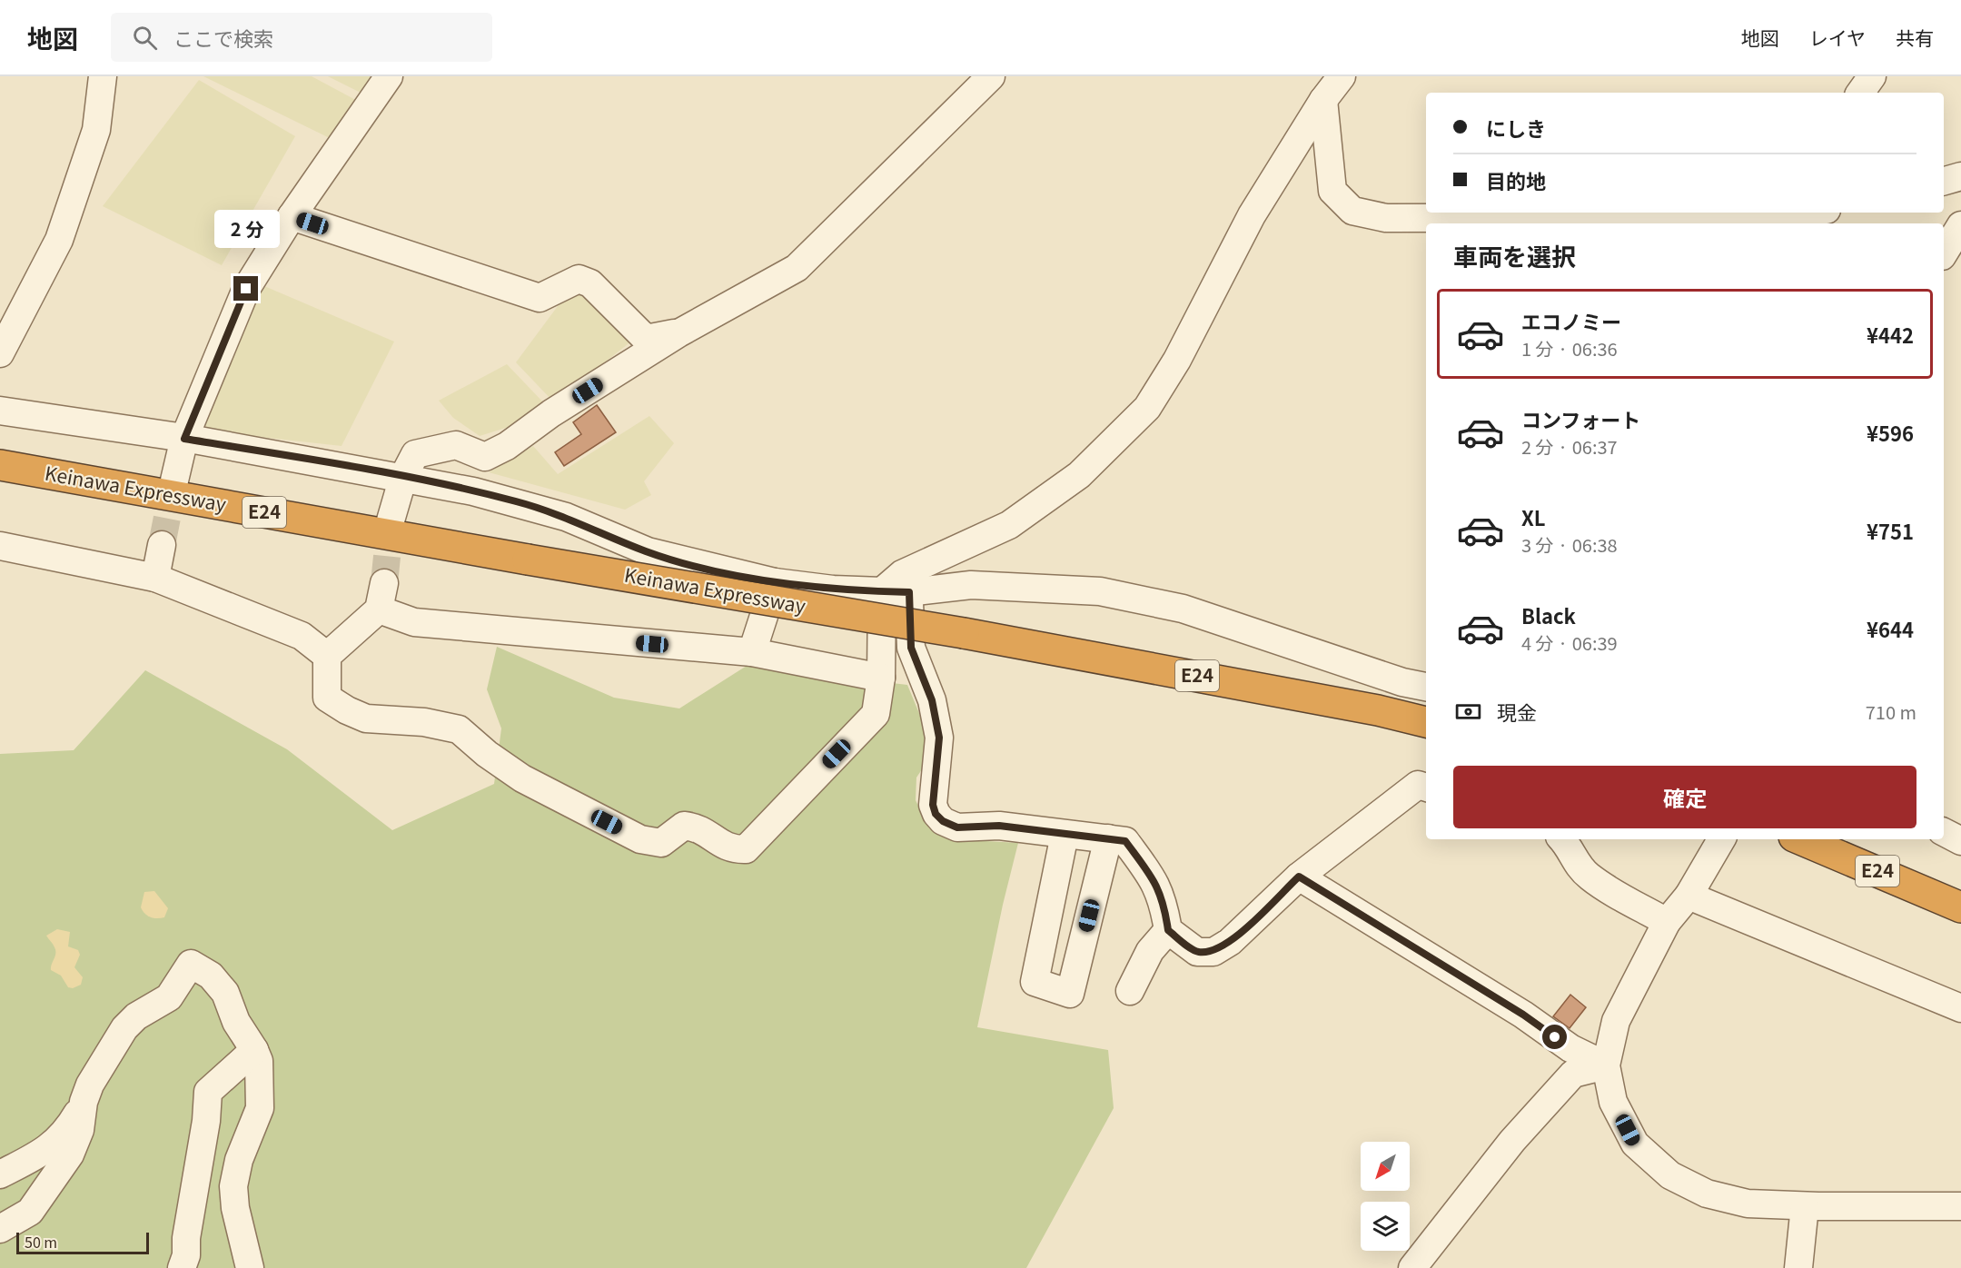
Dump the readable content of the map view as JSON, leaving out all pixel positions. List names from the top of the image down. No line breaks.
{"streets":{"highway":["Keinawa Expressway","E24"]},"scale_bar":"50 m","north":"bottom left","page":{"header":"地図","search":"ここで検索","nav":["地図","レイヤ","共有"],"banner":["にしき","目的地"],"bubble":"2 分","heading":"車両を選択","list":[{"name":"エコノミー","note":"1 分 · 06:36","value":"¥442"},{"name":"コンフォート","note":"2 分 · 06:37","value":"¥596"},{"name":"XL","note":"3 分 · 06:38","value":"¥751"},{"name":"Black","note":"4 分 · 06:39","value":"¥644"}],"pay":["現金","710 m"],"buttons":"確定","scale":"50 m"}}
